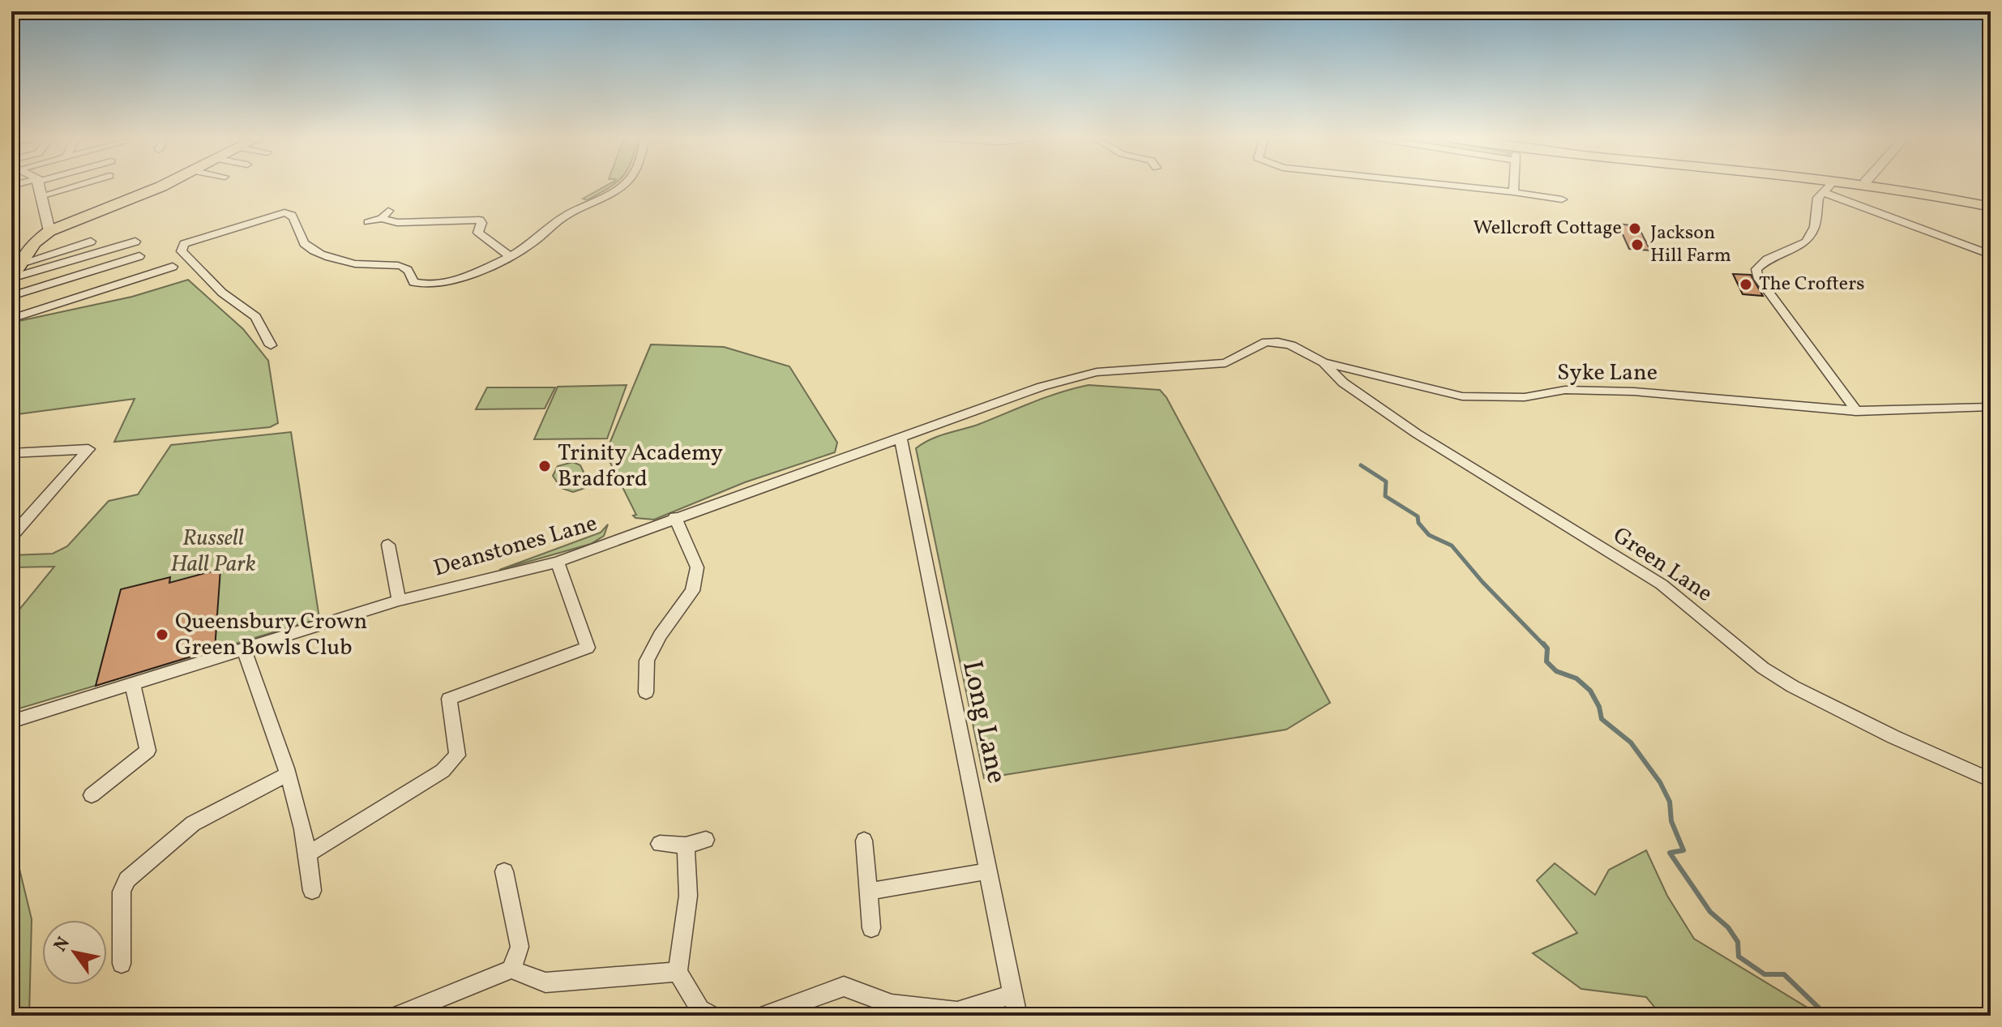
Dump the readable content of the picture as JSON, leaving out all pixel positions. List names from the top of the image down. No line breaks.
{"streets":{"street":["Syke Lane","Deanstones Lane","Green Lane","Long Lane"]},"crossings":[["Syke Lane","Deanstones Lane"],["Syke Lane","Green Lane"],["Deanstones Lane","Green Lane"],["Deanstones Lane","Long Lane"]],"parks":["Russell Hall Park"],"places":["Wellcroft Cottage","Jackson Hill Farm","The Crofters","Trinity Academy Bradford","Queensbury Crown Green Bowls Club"],"north":"top left"}
